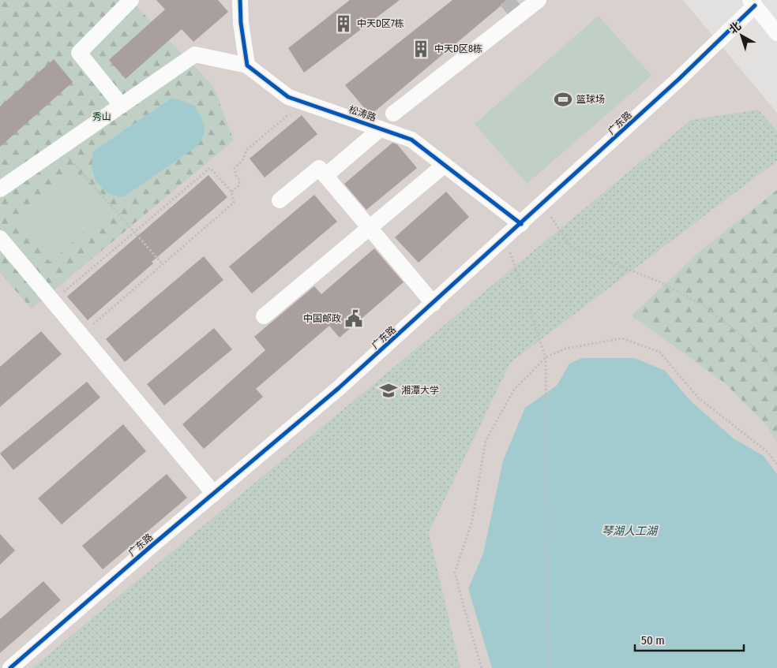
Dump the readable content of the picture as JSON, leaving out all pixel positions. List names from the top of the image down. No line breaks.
{"streets":{"street":["松涛路","广东路"]},"crossings":[["松涛路","广东路"]],"water":["琴湖人工湖"],"parks":["秀山"],"places":{"building":["中天D区7栋","中天D区8栋"],"sports":["篮球场"],"public building":["中国邮政"],"school or university":["湘潭大学"]},"scale_bar":"50 m","north":"top left"}
